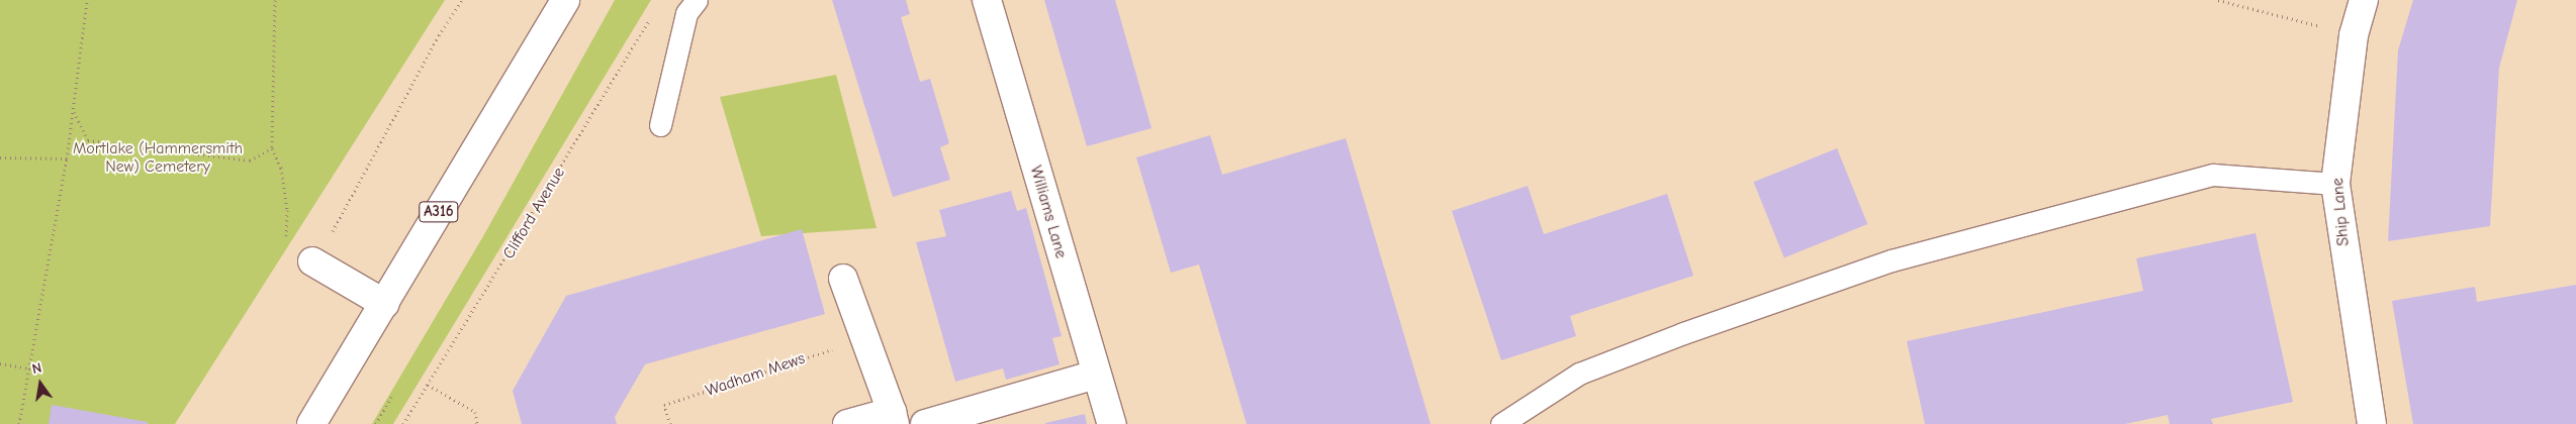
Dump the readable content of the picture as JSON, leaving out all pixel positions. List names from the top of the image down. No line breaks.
{"streets":{"main road":["A316","Williams Lane","Ship Lane"],"path":["Clifford Avenue","Wadham Mews"]},"parks":["Mortlake (Hammersmith New) Cemetery"],"north":"top"}
